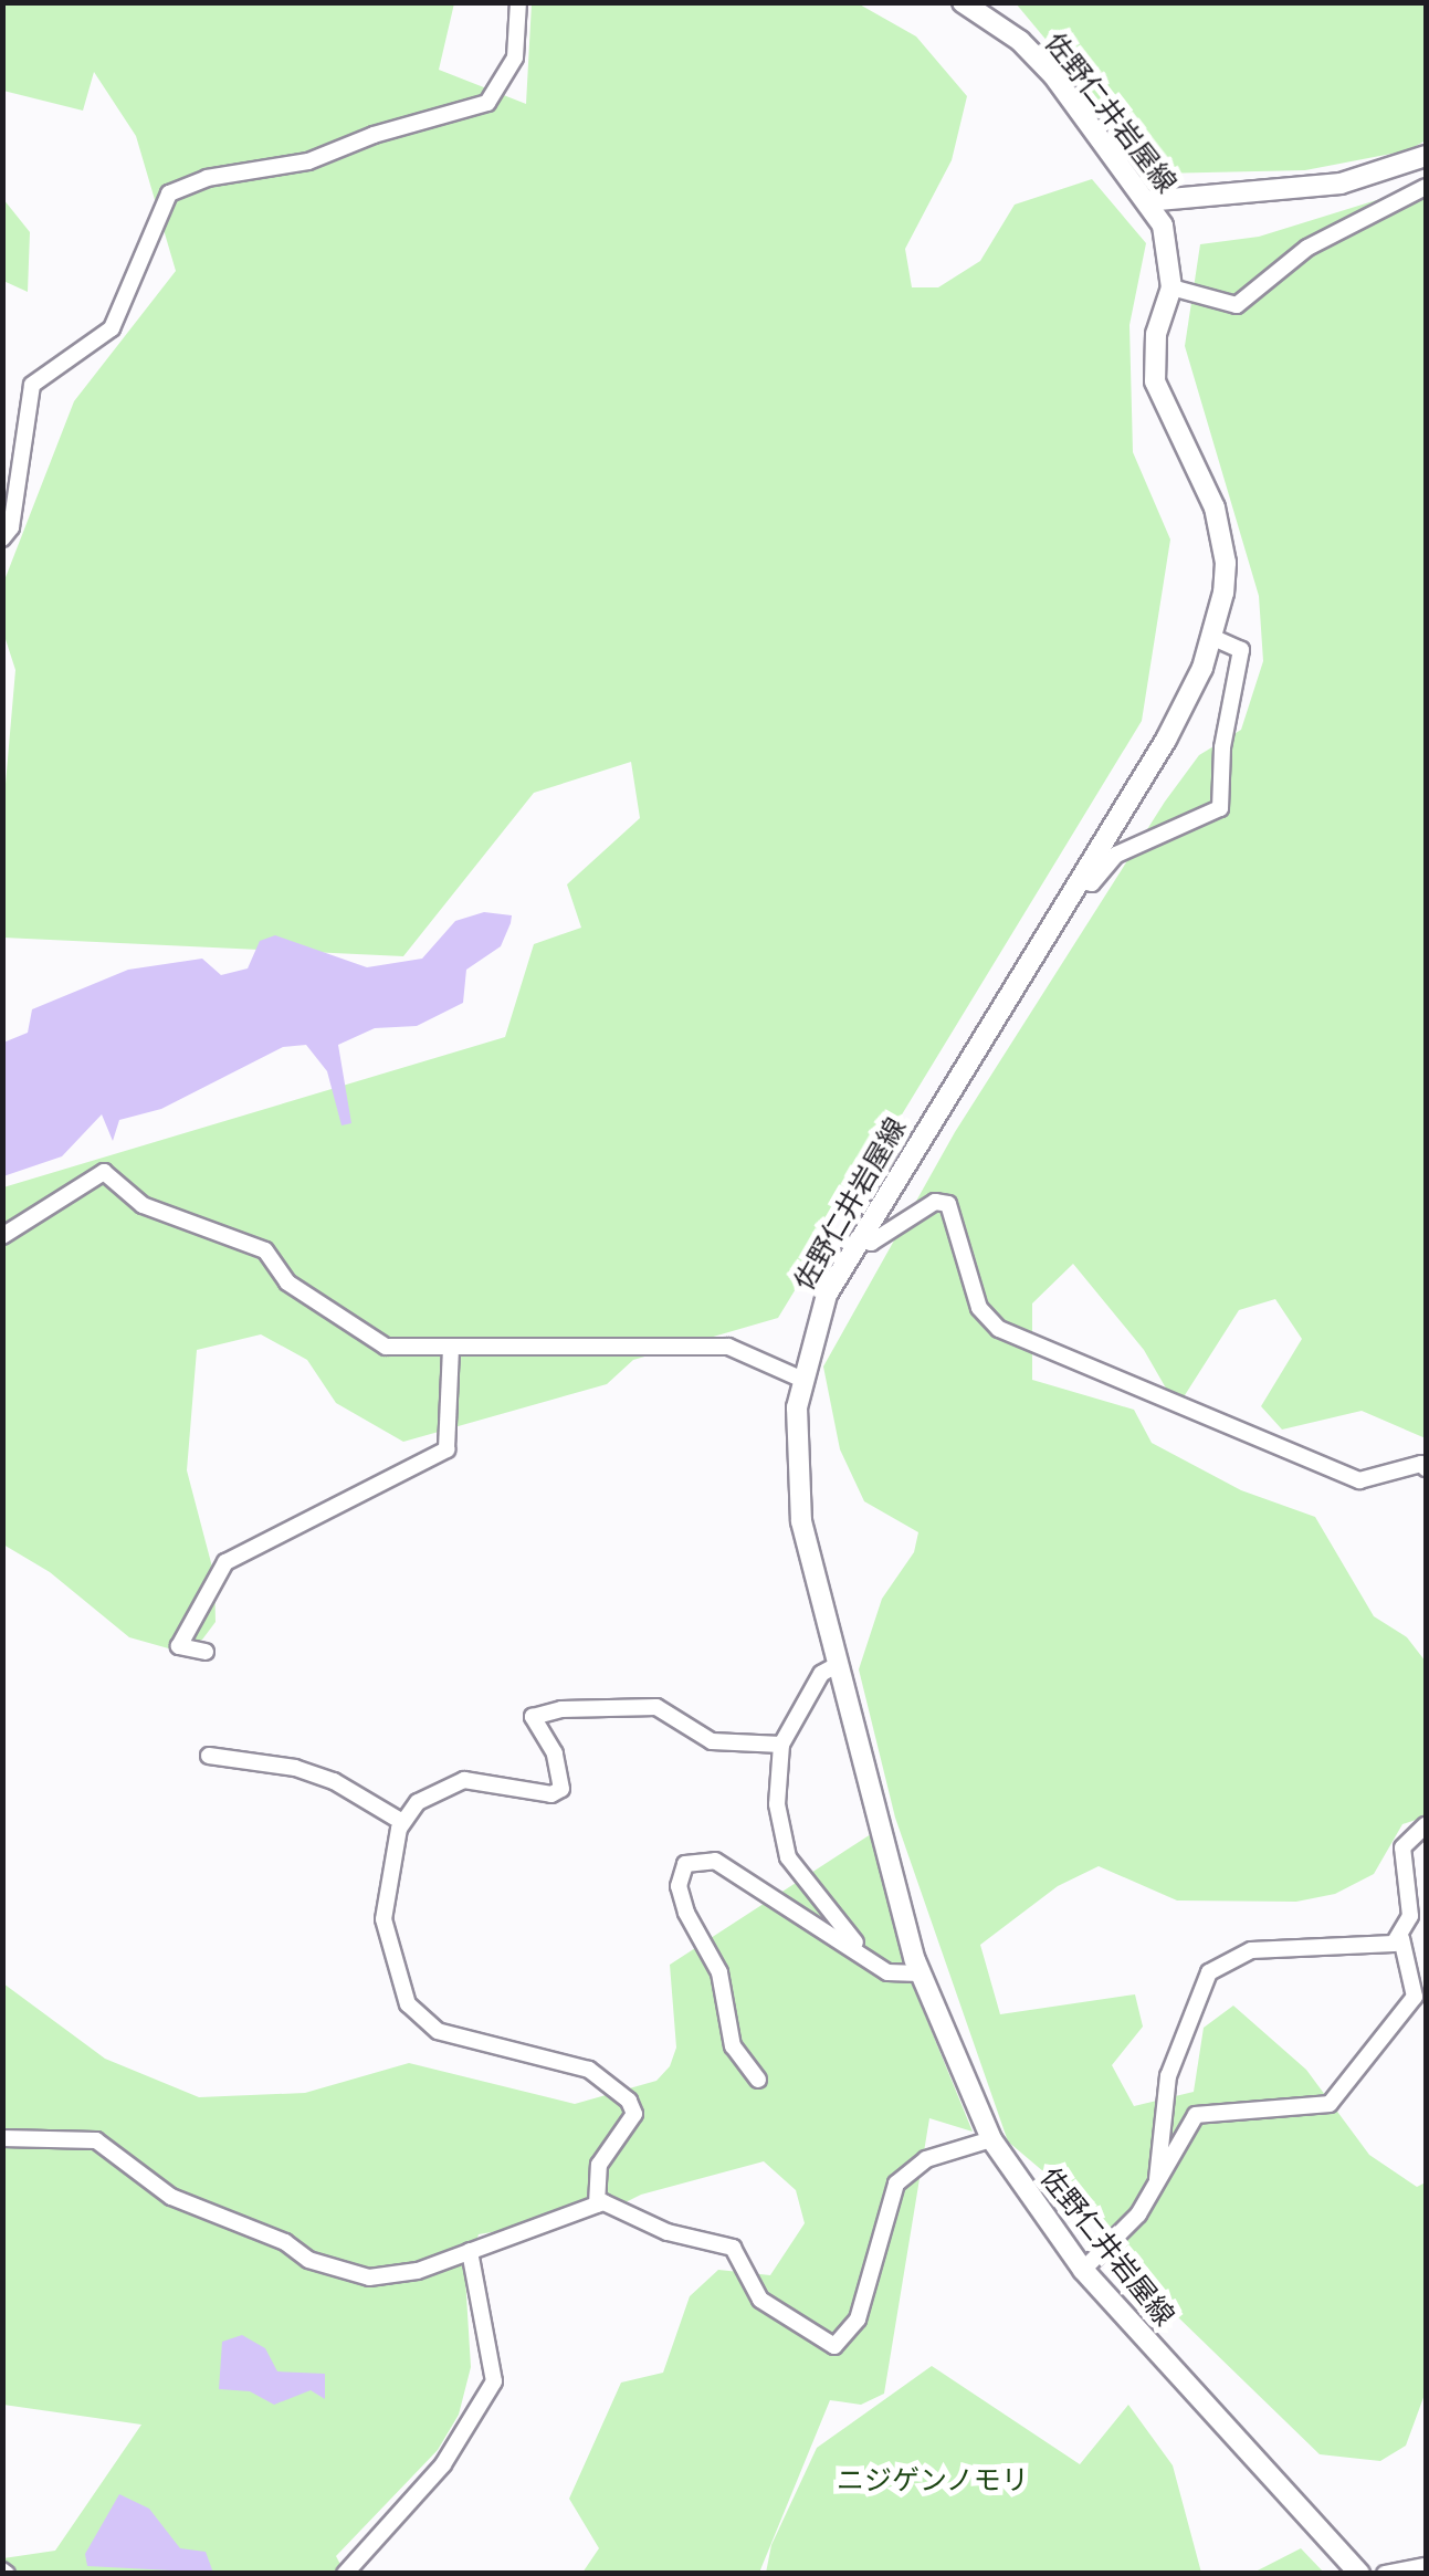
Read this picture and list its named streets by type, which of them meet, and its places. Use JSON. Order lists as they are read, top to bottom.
{
  "streets": {
    "main road": ["佐野仁井岩屋線"]
  },
  "parks": ["ニジゲンノモリ"]
}
